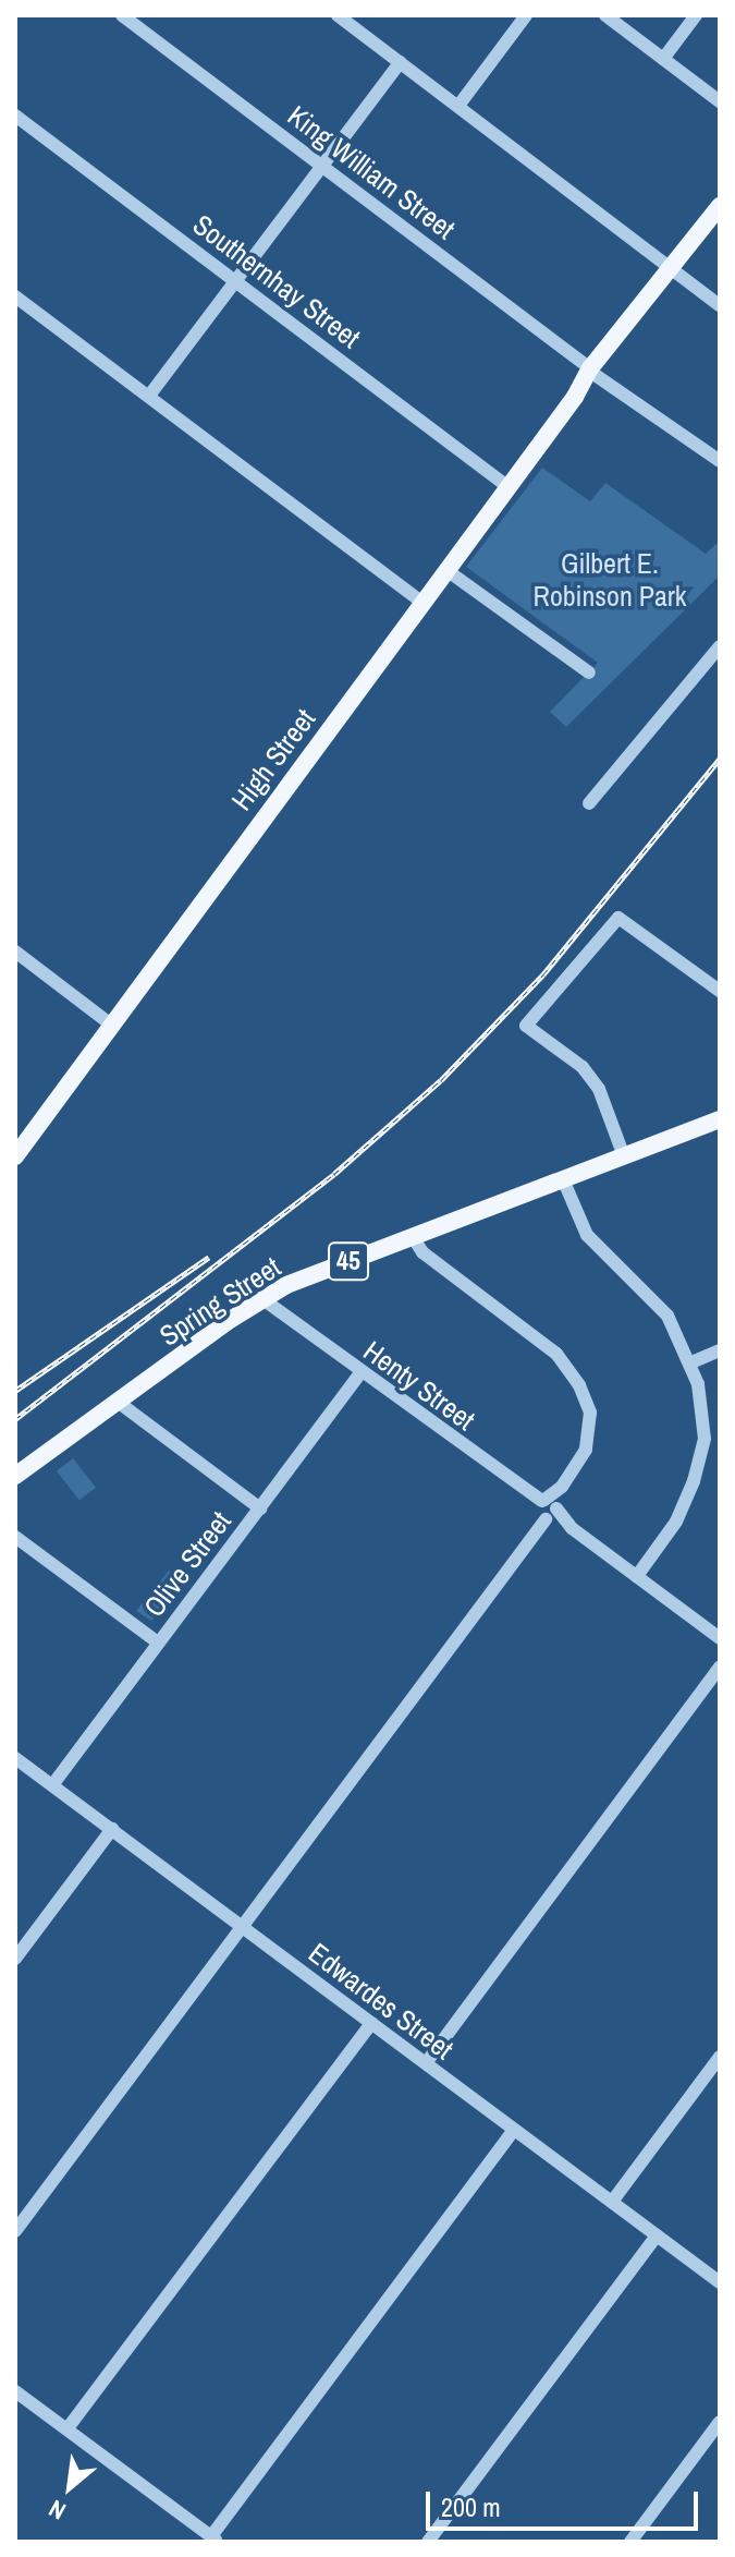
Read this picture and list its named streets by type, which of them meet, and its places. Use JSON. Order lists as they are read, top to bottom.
{
  "streets": {
    "main road": ["High Street", "45", "Spring Street"],
    "street": [
      "King William Street",
      "Southernhay Street",
      "Henty Street",
      "Olive Street",
      "Edwardes Street"
    ]
  },
  "crossings": [
    ["King William Street", "High Street"],
    ["Southernhay Street", "High Street"],
    ["Spring Street", "Henty Street"],
    ["Henty Street", "Olive Street"],
    ["Olive Street", "Edwardes Street"]
  ],
  "parks": ["Gilbert E. Robinson Park"],
  "scale_bar": "200 m",
  "north": "bottom left"
}
